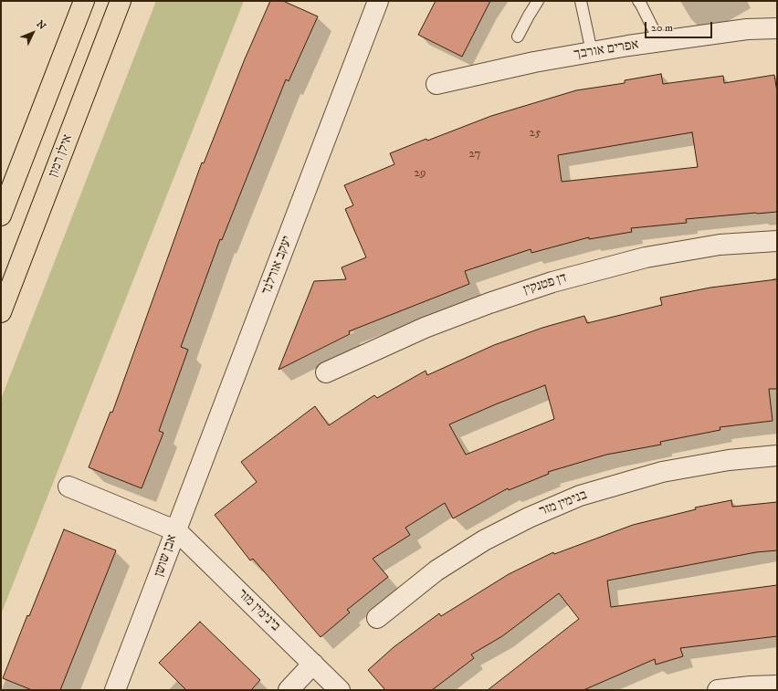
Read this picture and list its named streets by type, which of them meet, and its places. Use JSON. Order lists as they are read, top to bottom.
{
  "streets": {
    "main road": ["אילן רמון"],
    "street": [
      "אפרים אורבך",
      "יעקב אורלנד",
      "דן פטנקין",
      "בנימין מזר",
      "אבן שושן",
      "בינימין מזר"
    ]
  },
  "crossings": [
    ["יעקב אורלנד", "אבן שושן"],
    ["יעקב אורלנד", "בינימין מזר"],
    ["אבן שושן", "בינימין מזר"]
  ],
  "house_numbers": ["25", "27", "29"],
  "scale_bar": "20 m",
  "north": "top right"
}
